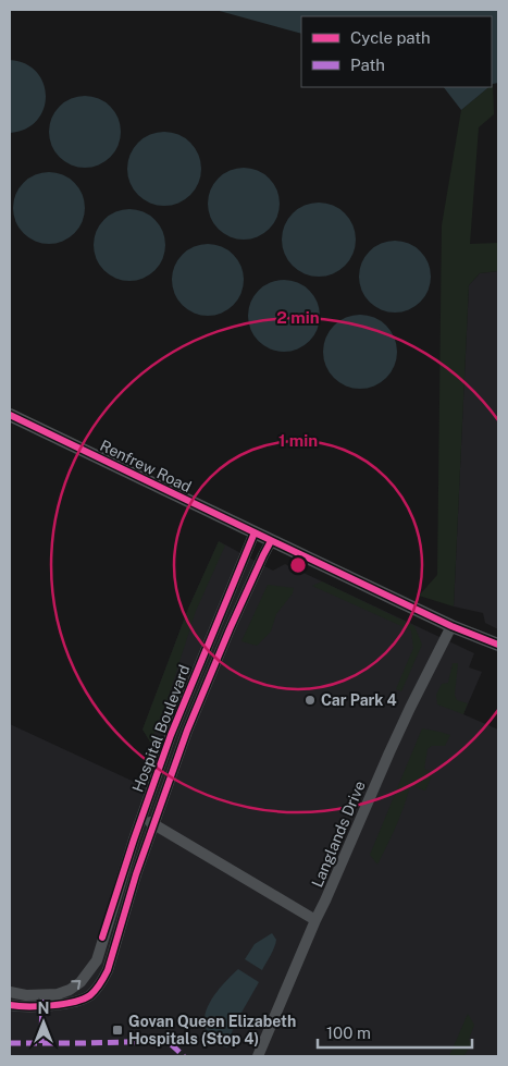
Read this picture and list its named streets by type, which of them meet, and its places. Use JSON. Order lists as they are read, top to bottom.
{
  "streets": {
    "street": ["Renfrew Road", "Hospital Boulevard", "Langlands Drive"]
  },
  "crossings": [
    ["Renfrew Road", "Hospital Boulevard"],
    ["Renfrew Road", "Langlands Drive"]
  ],
  "places": {
    "other": ["Car Park 4"],
    "transit": ["Govan Queen Elizabeth Hospitals (Stop 4)"]
  },
  "legend": ["Cycle path", "Path"],
  "scale_bar": "100 m",
  "north": "top",
  "rings": ["2 min", "1 min"]
}
